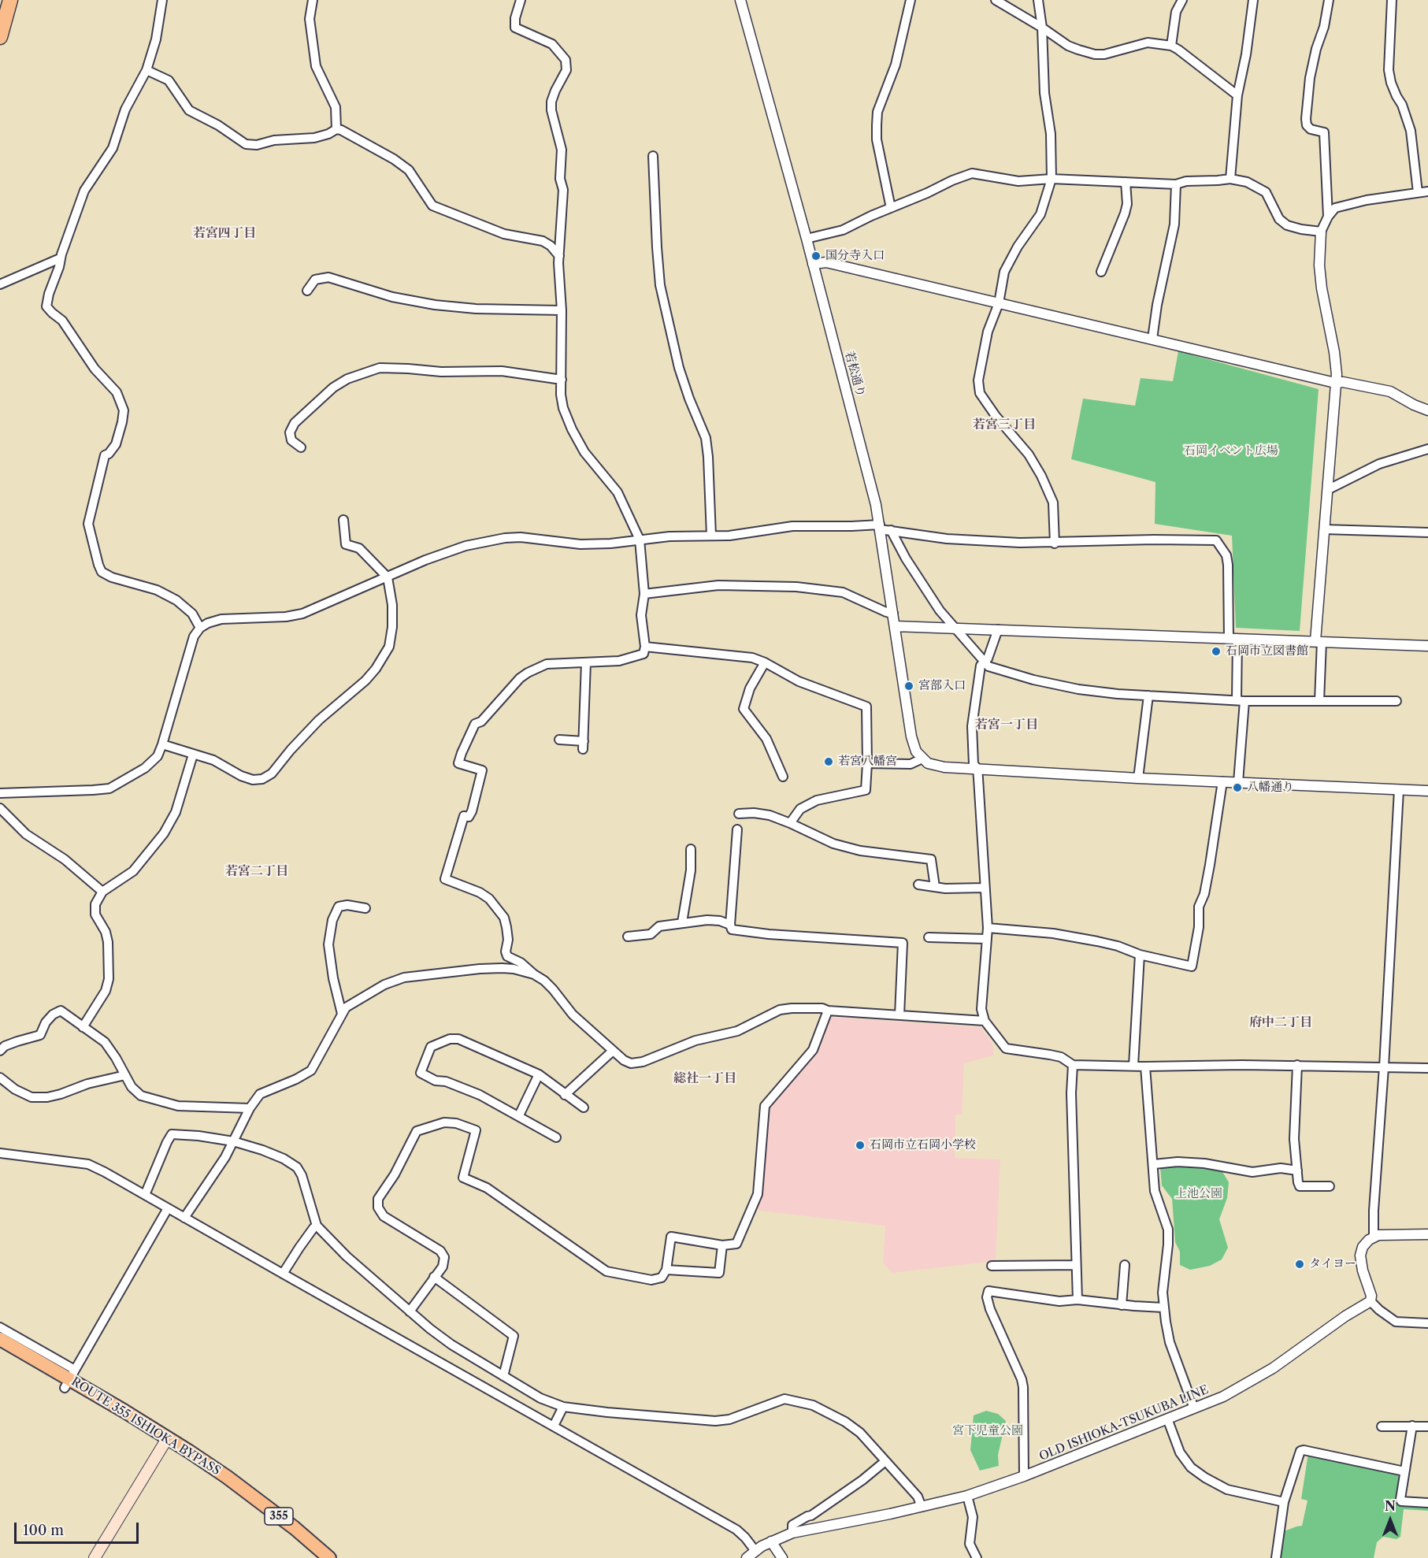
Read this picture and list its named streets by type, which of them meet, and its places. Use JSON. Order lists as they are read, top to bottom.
{
  "streets": {
    "highway": ["ROUTE 355 ISHIOKA BYPASS", "355"],
    "street": ["若松通り", "OLD ISHIOKA-TSUKUBA LINE"]
  },
  "districts": [
    "若宮四丁目",
    "若宮三丁目",
    "若宮一丁目",
    "若宮二丁目",
    "府中二丁目",
    "総社一丁目"
  ],
  "parks": ["石岡イベント広場", "上池公園", "宮下児童公園"],
  "places": [
    "国分寺入口",
    "石岡市立図書館",
    "宮部入口",
    "若宮八幡宮",
    "八幡通り",
    "石岡市立石岡小学校",
    "タイヨー"
  ],
  "scale_bar": "100 m",
  "north": "top"
}
